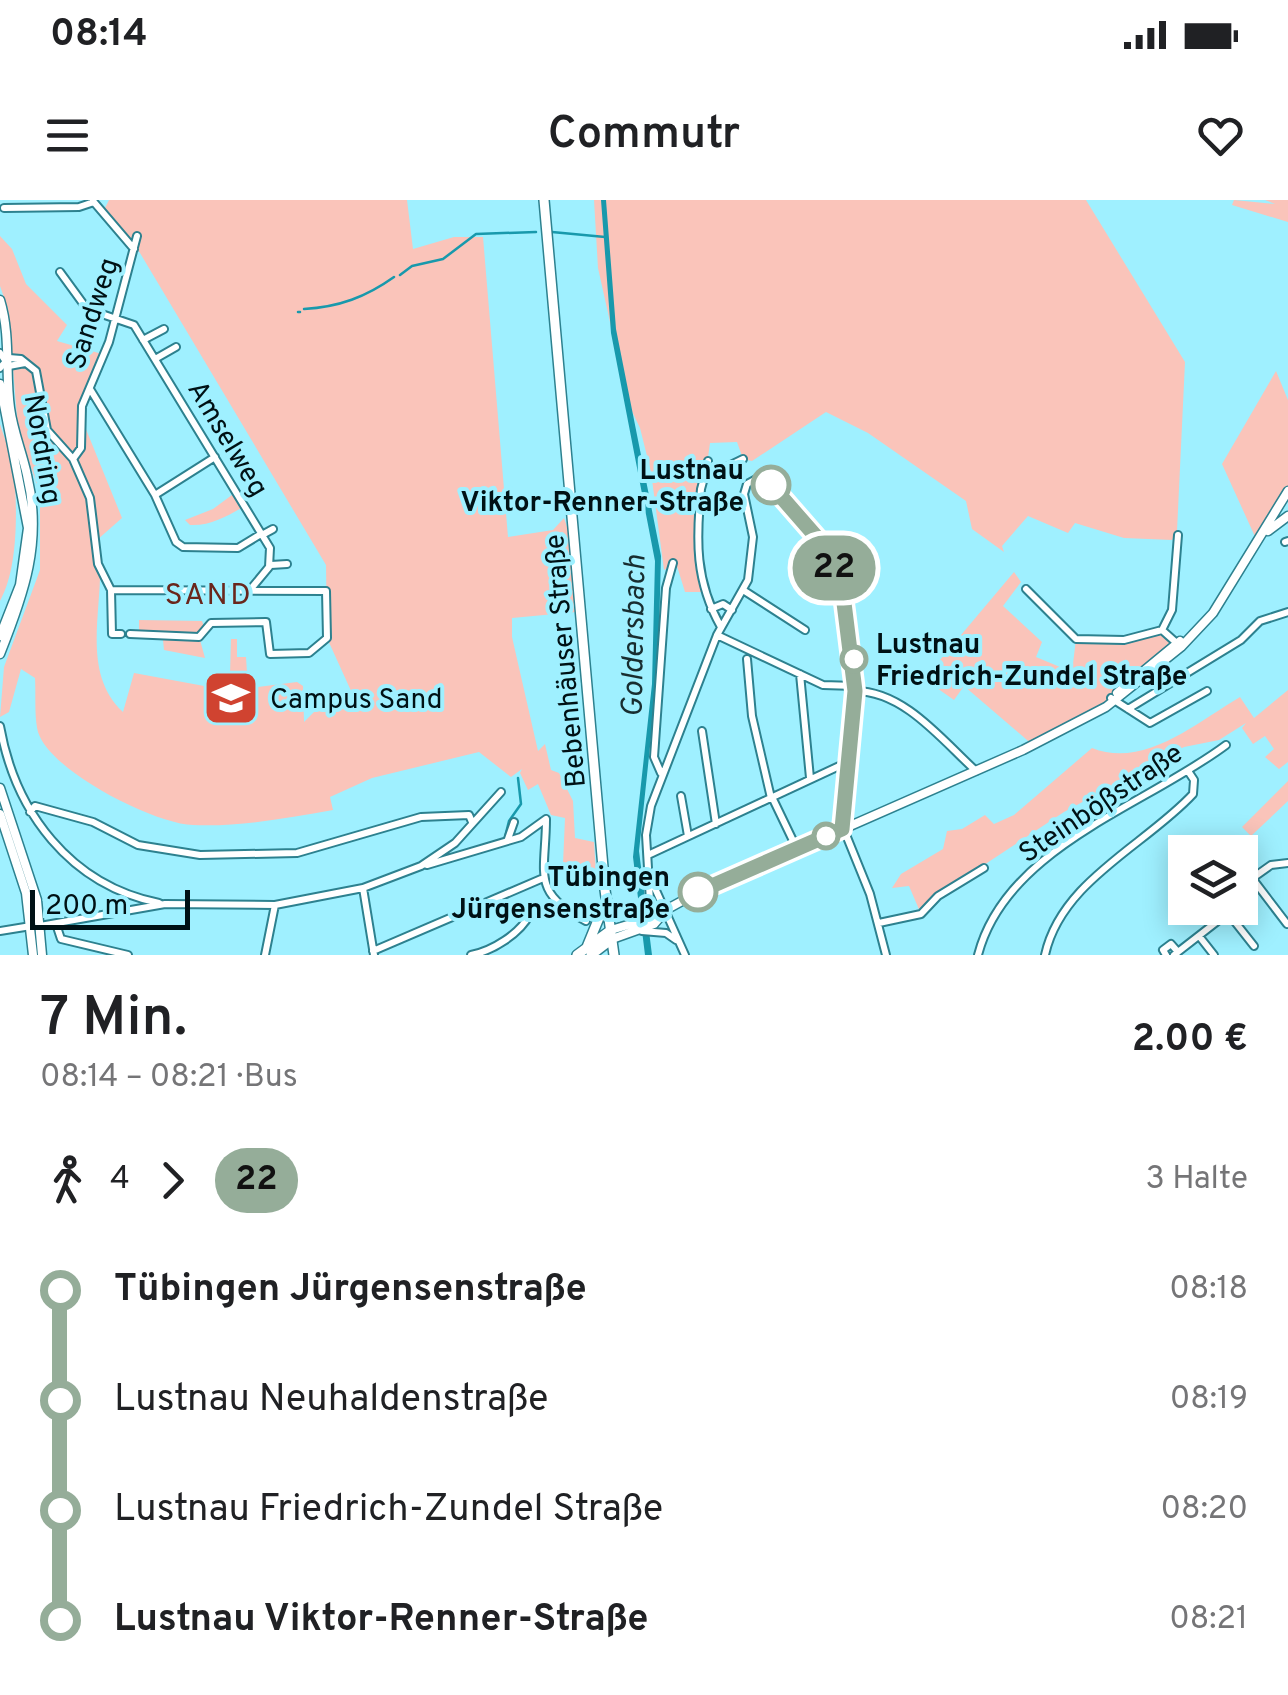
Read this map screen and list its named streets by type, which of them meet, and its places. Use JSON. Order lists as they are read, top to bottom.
{
  "streets": {
    "main road": ["Bebenhäuser Straße"],
    "street": [
      "Sandweg",
      "Amselweg",
      "Nordring",
      "Steinbößstraße"
    ]
  },
  "crossings": [
    ["Sandweg", "Amselweg"]
  ],
  "districts": ["SAND"],
  "water": ["Goldersbach"],
  "places": {
    "other": ["Lustnau Viktor-Renner-Straße", "Lustnau Friedrich-Zundel Straße", "Tübingen Jürgensenstraße"],
    "school or university": ["Campus Sand"]
  },
  "lines": ["bus line 22"],
  "scale_bar": "200 m",
  "page": {
    "status": "08:14",
    "header": "Commutr",
    "on_map": "22",
    "scale": "200 m",
    "heading": ["7 Min.", "08:14 – 08:21 · Bus", "2.00 €"],
    "legs": ["4", "22", "3 Halte"],
    "list": [
      {
        "name": "Tübingen Jürgensenstraße",
        "value": "08:18"
      },
      {
        "name": "Lustnau Neuhaldenstraße",
        "value": "08:19"
      },
      {
        "name": "Lustnau Friedrich-Zundel Straße",
        "value": "08:20"
      },
      {
        "name": "Lustnau Viktor-Renner-Straße",
        "value": "08:21"
      }
    ]
  }
}
